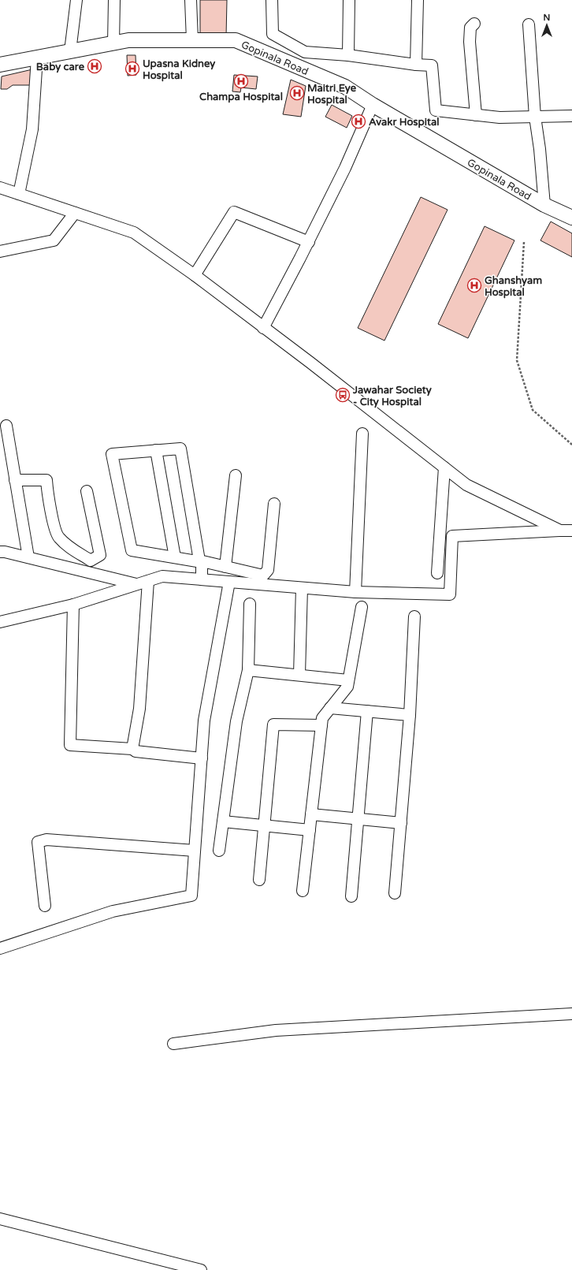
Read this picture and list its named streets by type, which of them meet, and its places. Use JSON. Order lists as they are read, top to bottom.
{
  "streets": {
    "main road": ["Gopinala Road"]
  },
  "places": {
    "hospital": [
      "Baby care",
      "Upasna Kidney Hospital",
      "Champa Hospital",
      "Maitri Eye Hospital",
      "Avakr Hospital",
      "Ghanshyam Hospital"
    ],
    "bus stop": ["Jawahar Society - City Hospital"]
  },
  "north": "top"
}
